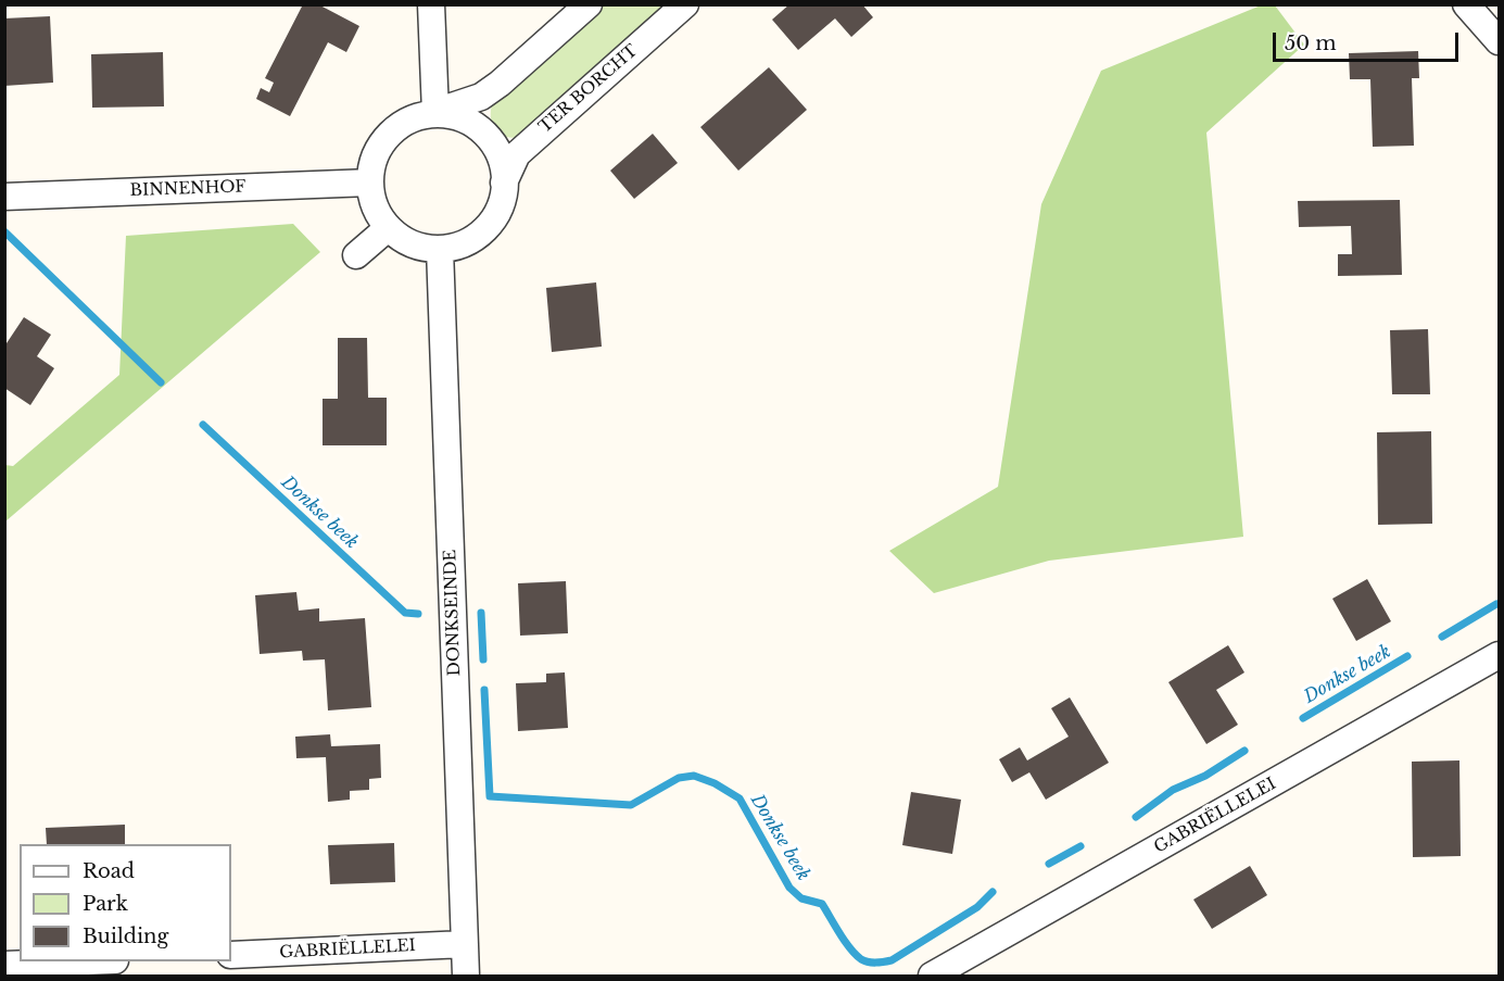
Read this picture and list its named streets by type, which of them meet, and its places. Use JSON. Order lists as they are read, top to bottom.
{
  "streets": {
    "street": [
      "TER BORCHT",
      "BINNENHOF",
      "DONKSEINDE",
      "GABRIËLLELEI"
    ]
  },
  "crossings": [
    ["TER BORCHT", "BINNENHOF"],
    ["TER BORCHT", "DONKSEINDE"],
    ["BINNENHOF", "DONKSEINDE"],
    ["DONKSEINDE", "GABRIËLLELEI"]
  ],
  "water": ["Donkse beek"],
  "legend": ["Road", "Park", "Building"],
  "scale_bar": "50 m"
}
